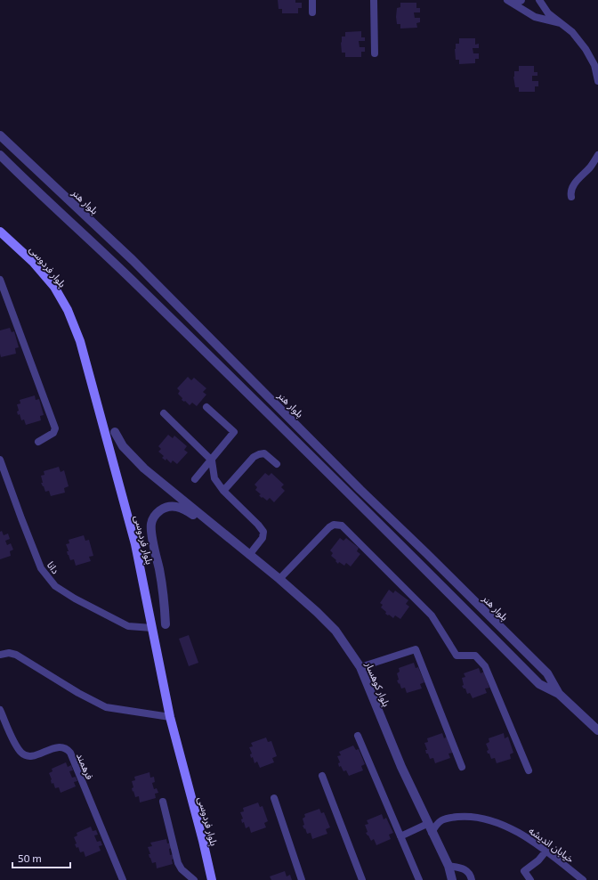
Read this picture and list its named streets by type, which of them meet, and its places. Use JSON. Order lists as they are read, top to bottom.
{
  "streets": {
    "main road": ["بلوار فردوسی"],
    "street": [
      "بلوار هنر",
      "دانا",
      "بلوار کوهسار",
      "فرهمند",
      "خیابان اندیشه"
    ]
  },
  "crossings": [
    ["بلوار فردوسی", "دانا"],
    ["بلوار کوهسار", "خیابان اندیشه"]
  ],
  "scale_bar": "50 m"
}
